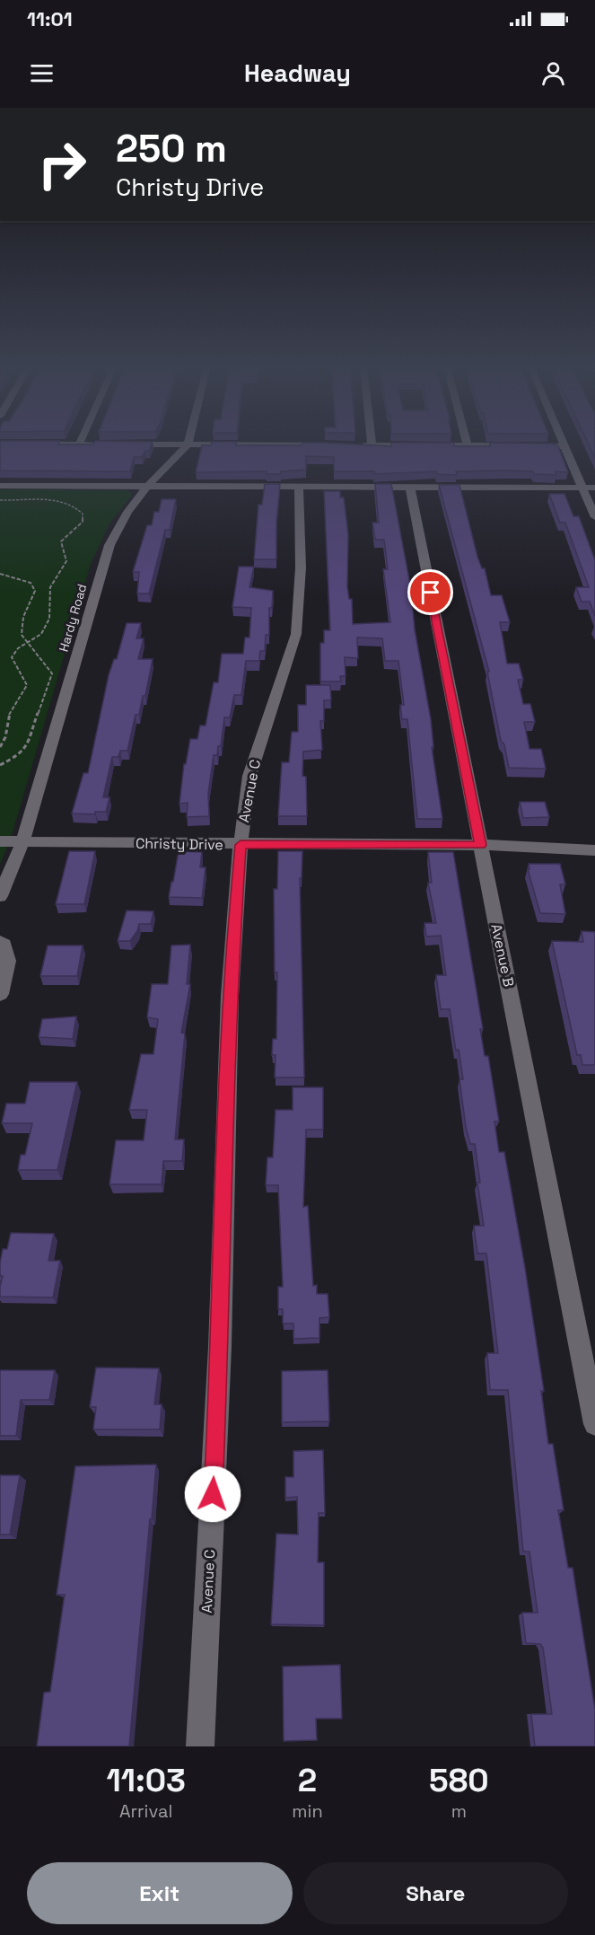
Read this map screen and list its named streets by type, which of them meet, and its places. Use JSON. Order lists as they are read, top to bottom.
{
  "streets": {
    "street": [
      "Hardy Road",
      "Avenue C",
      "Christy Drive",
      "Avenue B"
    ]
  },
  "crossings": [
    ["Hardy Road", "Christy Drive"],
    ["Avenue C", "Christy Drive"],
    ["Christy Drive", "Avenue B"]
  ],
  "page": {
    "status": "11:01",
    "header": "Headway",
    "turn": ["250 m", "Christy Drive"],
    "eta": [
      "11:03",
      "Arrival",
      "2",
      "min",
      "580",
      "m"
    ],
    "buttons": ["Exit", "Share"]
  }
}
